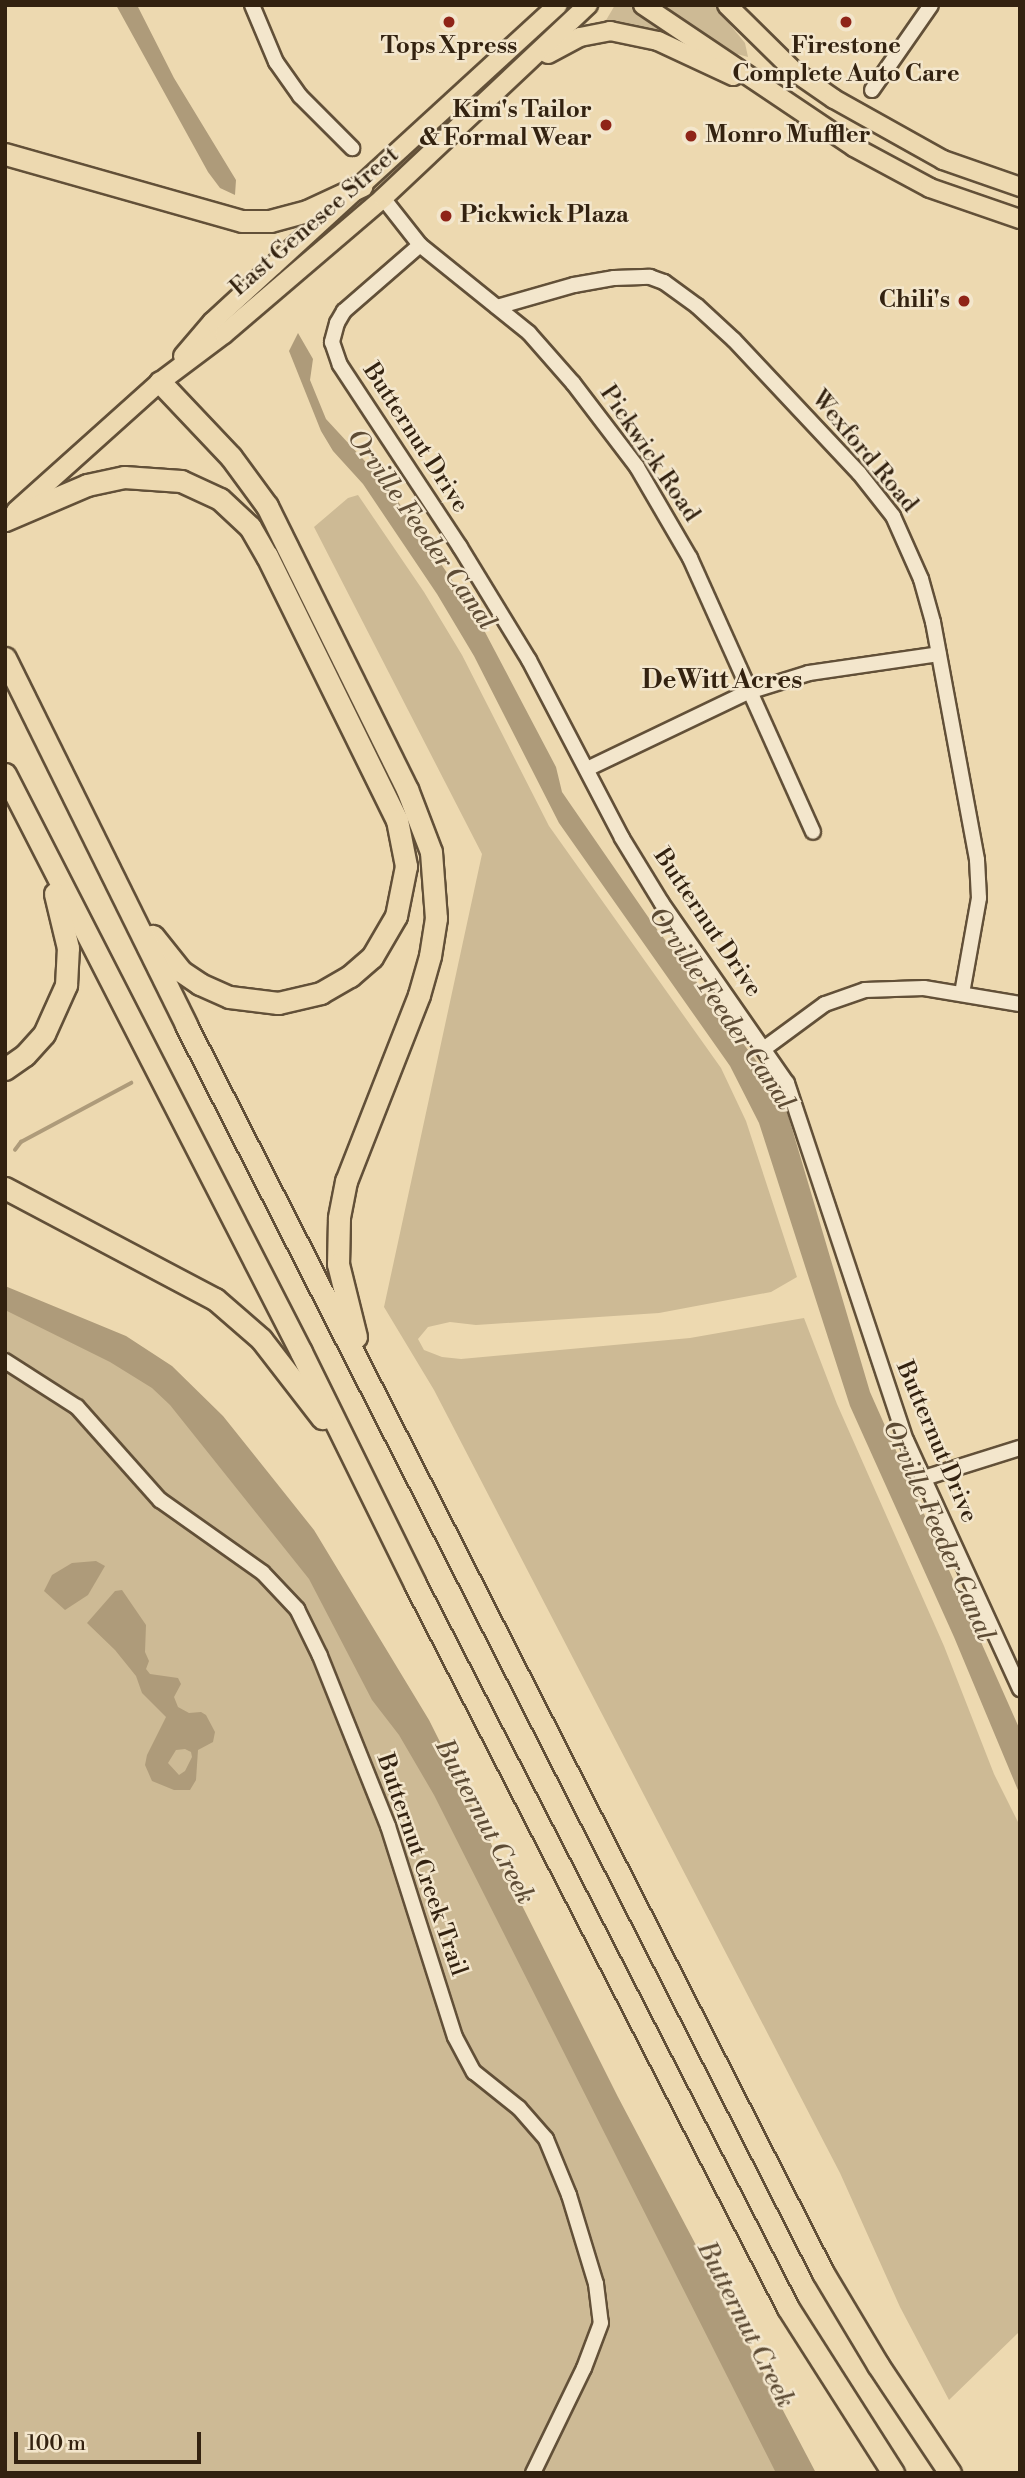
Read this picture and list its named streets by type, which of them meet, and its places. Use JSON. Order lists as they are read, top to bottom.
{
  "streets": {
    "main road": ["East Genesee Street"],
    "street": [
      "Butternut Drive",
      "Wexford Road",
      "Pickwick Road",
      "Butternut Creek Trail"
    ]
  },
  "crossings": [
    ["East Genesee Street", "Pickwick Road"],
    ["Butternut Drive", "Pickwick Road"],
    ["Wexford Road", "Pickwick Road"]
  ],
  "districts": ["DeWitt Acres"],
  "water": ["Orville Feeder Canal", "Butternut Creek"],
  "places": [
    "Tops Xpress",
    "Firestone Complete Auto Care",
    "Kim's Tailor & Formal Wear",
    "Monro Muffler",
    "Pickwick Plaza",
    "Chili's"
  ],
  "scale_bar": "100 m"
}
